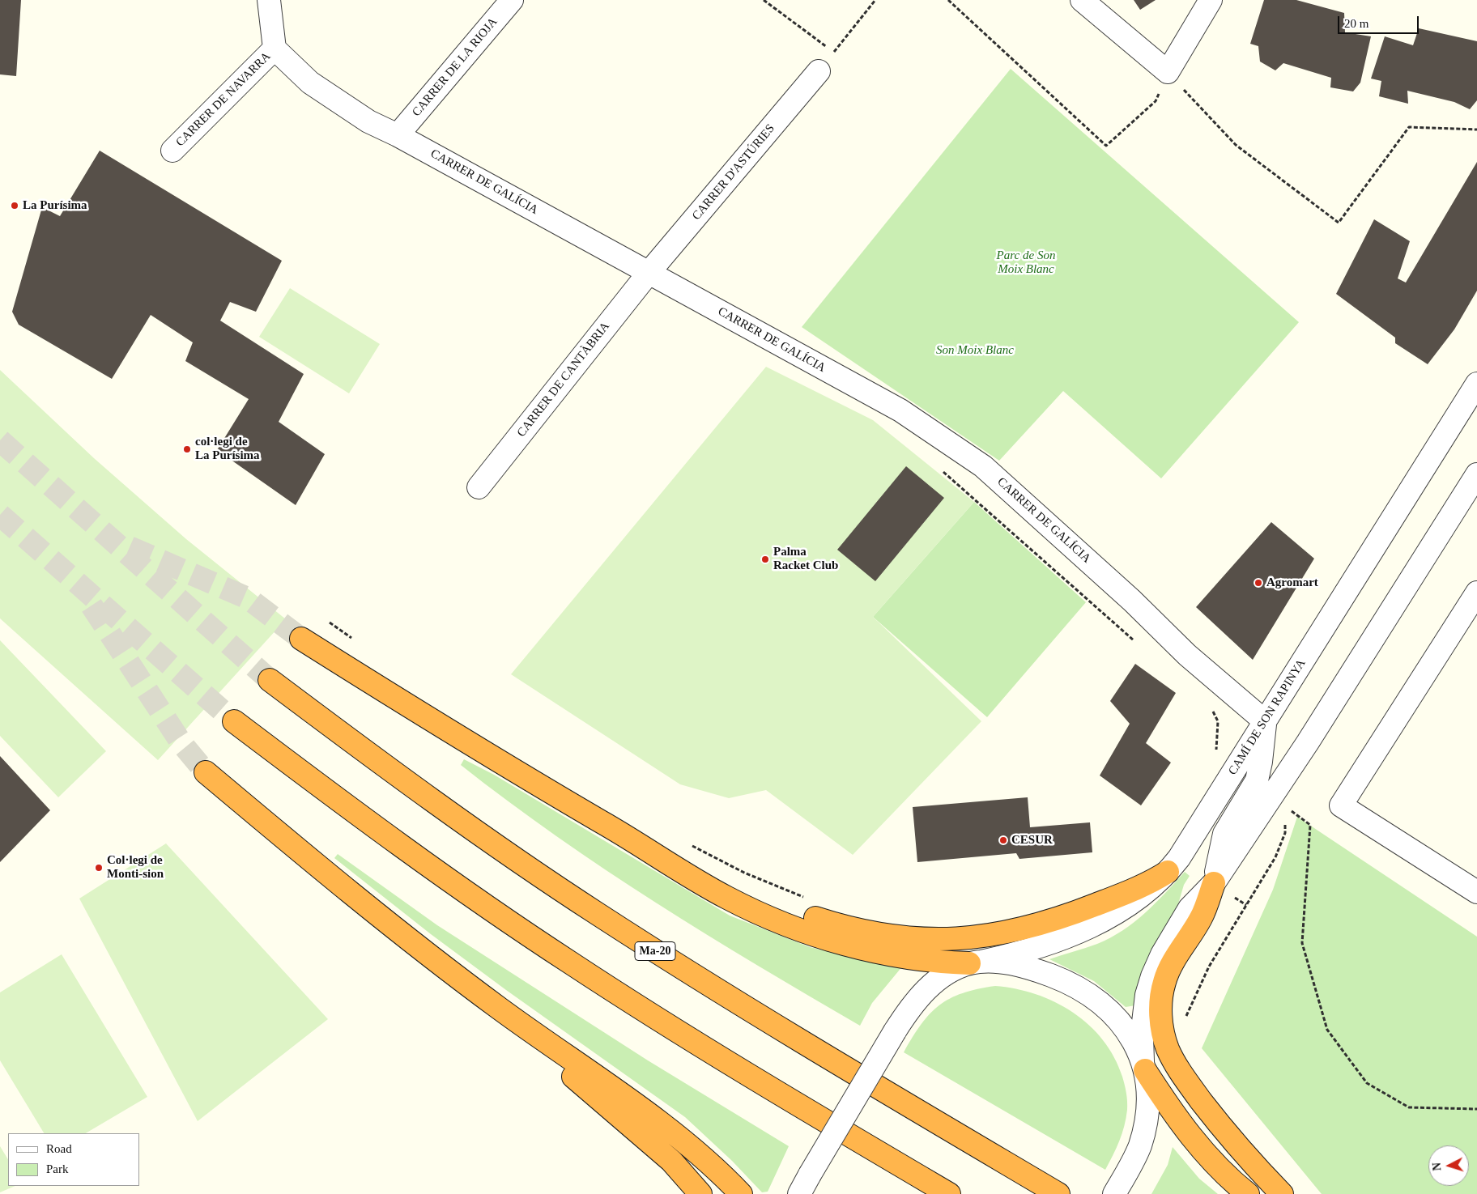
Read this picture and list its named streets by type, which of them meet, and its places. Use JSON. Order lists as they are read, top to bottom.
{
  "streets": {
    "highway": ["Ma-20"],
    "street": [
      "CARRER DE LA RIOJA",
      "CARRER DE NAVARRA",
      "CARRER D'ASTÚRIES",
      "CARRER DE GALÍCIA",
      "CARRER DE CANTÀBRIA",
      "CAMÍ DE SON RAPINYA"
    ]
  },
  "crossings": [
    ["CARRER DE LA RIOJA", "CARRER DE GALÍCIA"],
    ["CARRER DE NAVARRA", "CARRER DE GALÍCIA"],
    ["CARRER D'ASTÚRIES", "CARRER DE GALÍCIA"],
    ["CARRER D'ASTÚRIES", "CARRER DE CANTÀBRIA"],
    ["CARRER DE GALÍCIA", "CARRER DE CANTÀBRIA"],
    ["CARRER DE GALÍCIA", "CAMÍ DE SON RAPINYA"]
  ],
  "parks": ["Parc de Son Moix Blanc", "Son Moix Blanc"],
  "places": [
    "La Purísima",
    "col·legi de La Purísima",
    "Palma Racket Club",
    "Agromart",
    "CESUR",
    "Col·legi de Monti-sion"
  ],
  "legend": ["Road", "Park"],
  "scale_bar": "20 m",
  "north": "left"
}
